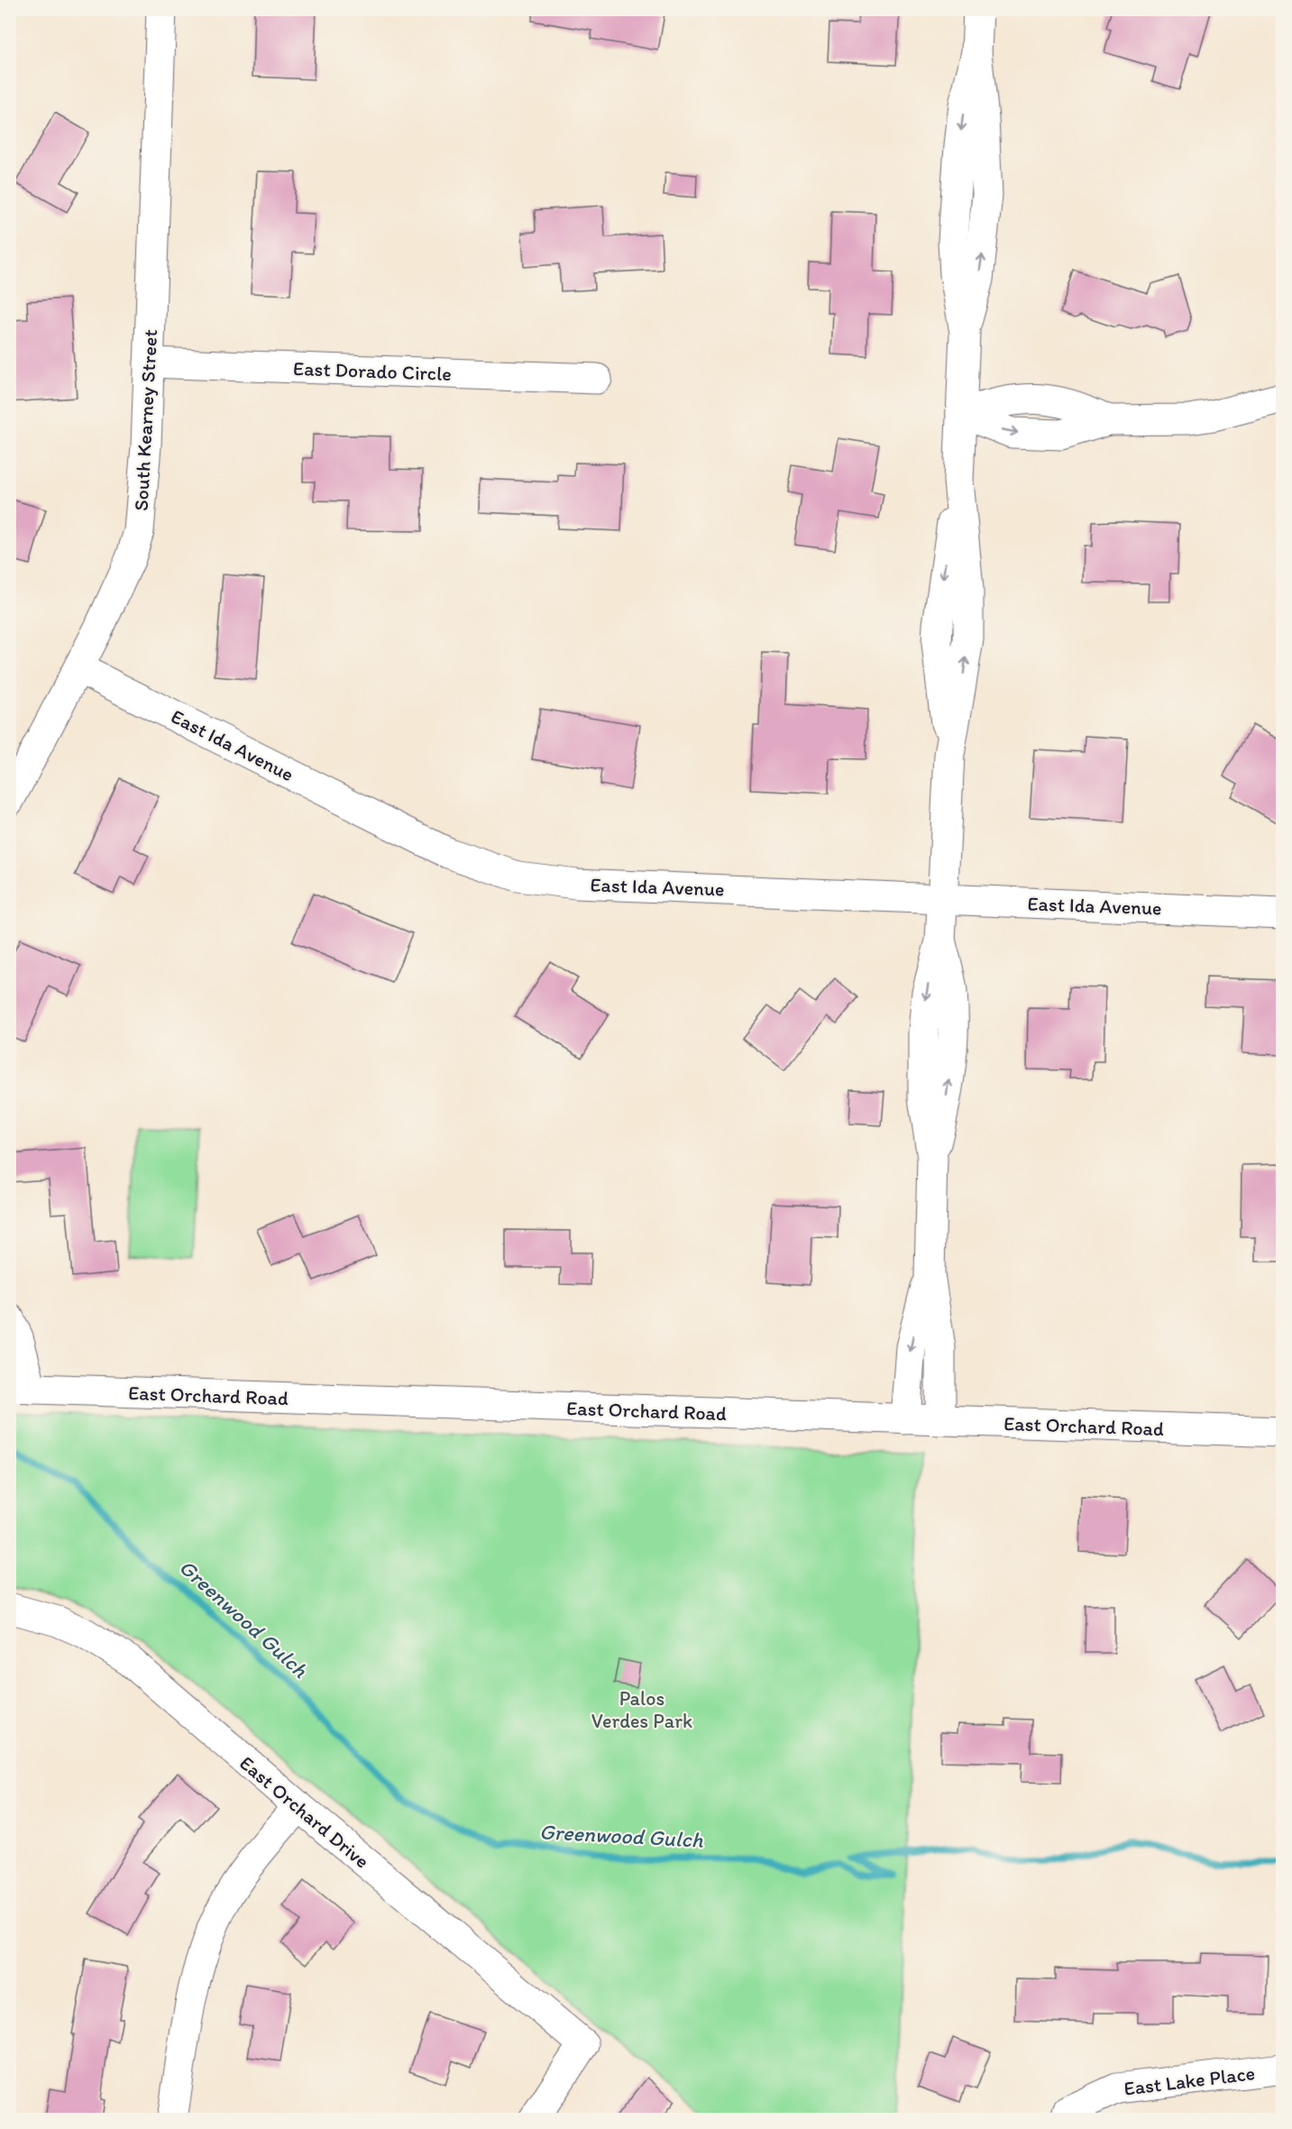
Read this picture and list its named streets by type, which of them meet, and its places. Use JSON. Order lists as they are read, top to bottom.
{
  "streets": {
    "street": [
      "East Dorado Circle",
      "South Kearney Street",
      "East Ida Avenue",
      "East Orchard Road",
      "East Orchard Drive",
      "East Lake Place"
    ]
  },
  "crossings": [
    ["East Dorado Circle", "South Kearney Street"],
    ["South Kearney Street", "East Ida Avenue"]
  ],
  "water": ["Greenwood Gulch"],
  "parks": ["Palos Verdes Park"]
}
